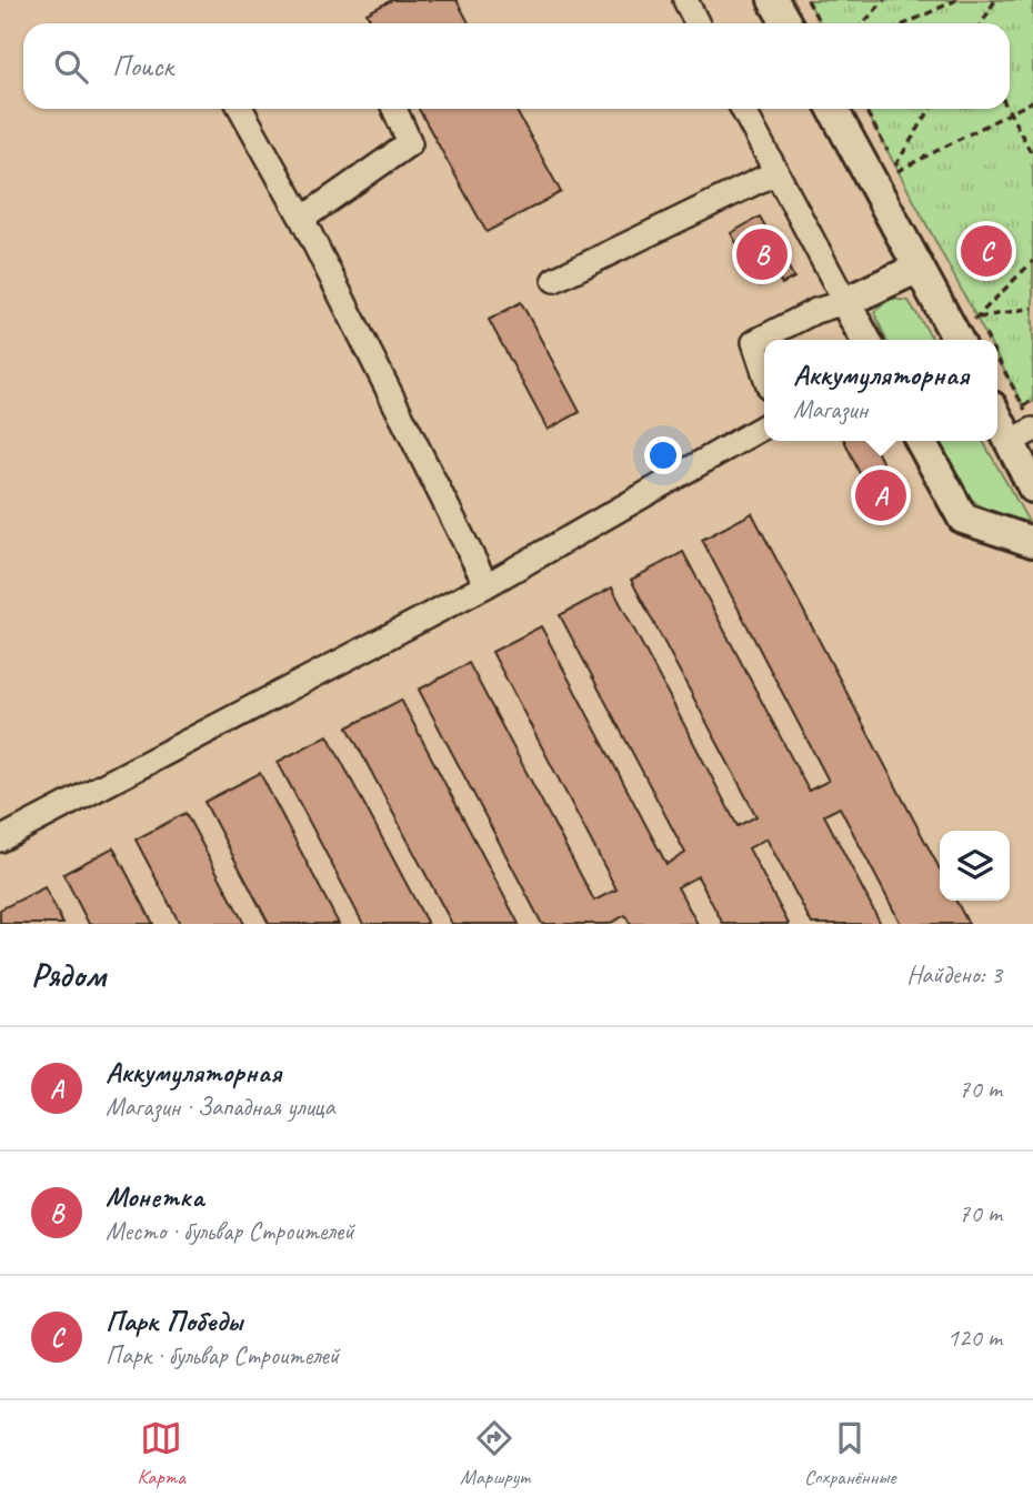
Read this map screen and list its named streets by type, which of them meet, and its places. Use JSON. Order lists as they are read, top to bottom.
{
  "page": {
    "search": "Поиск",
    "pins": ["C", "B", "A"],
    "popup": ["Аккумуляторная", "Магазин"],
    "heading": ["Рядом", "Найдено: 3"],
    "list": [
      {
        "mark": "A",
        "name": "Аккумуляторная",
        "note": "Магазин · Западная улица",
        "value": "70 m"
      },
      {
        "mark": "B",
        "name": "Монетка",
        "note": "Место · бульвар Строителей",
        "value": "70 m"
      },
      {
        "mark": "C",
        "name": "Парк Победы",
        "note": "Парк · бульвар Строителей",
        "value": "120 m"
      }
    ],
    "nav": ["Карта", "Маршрут", "Сохранённые"]
  }
}
